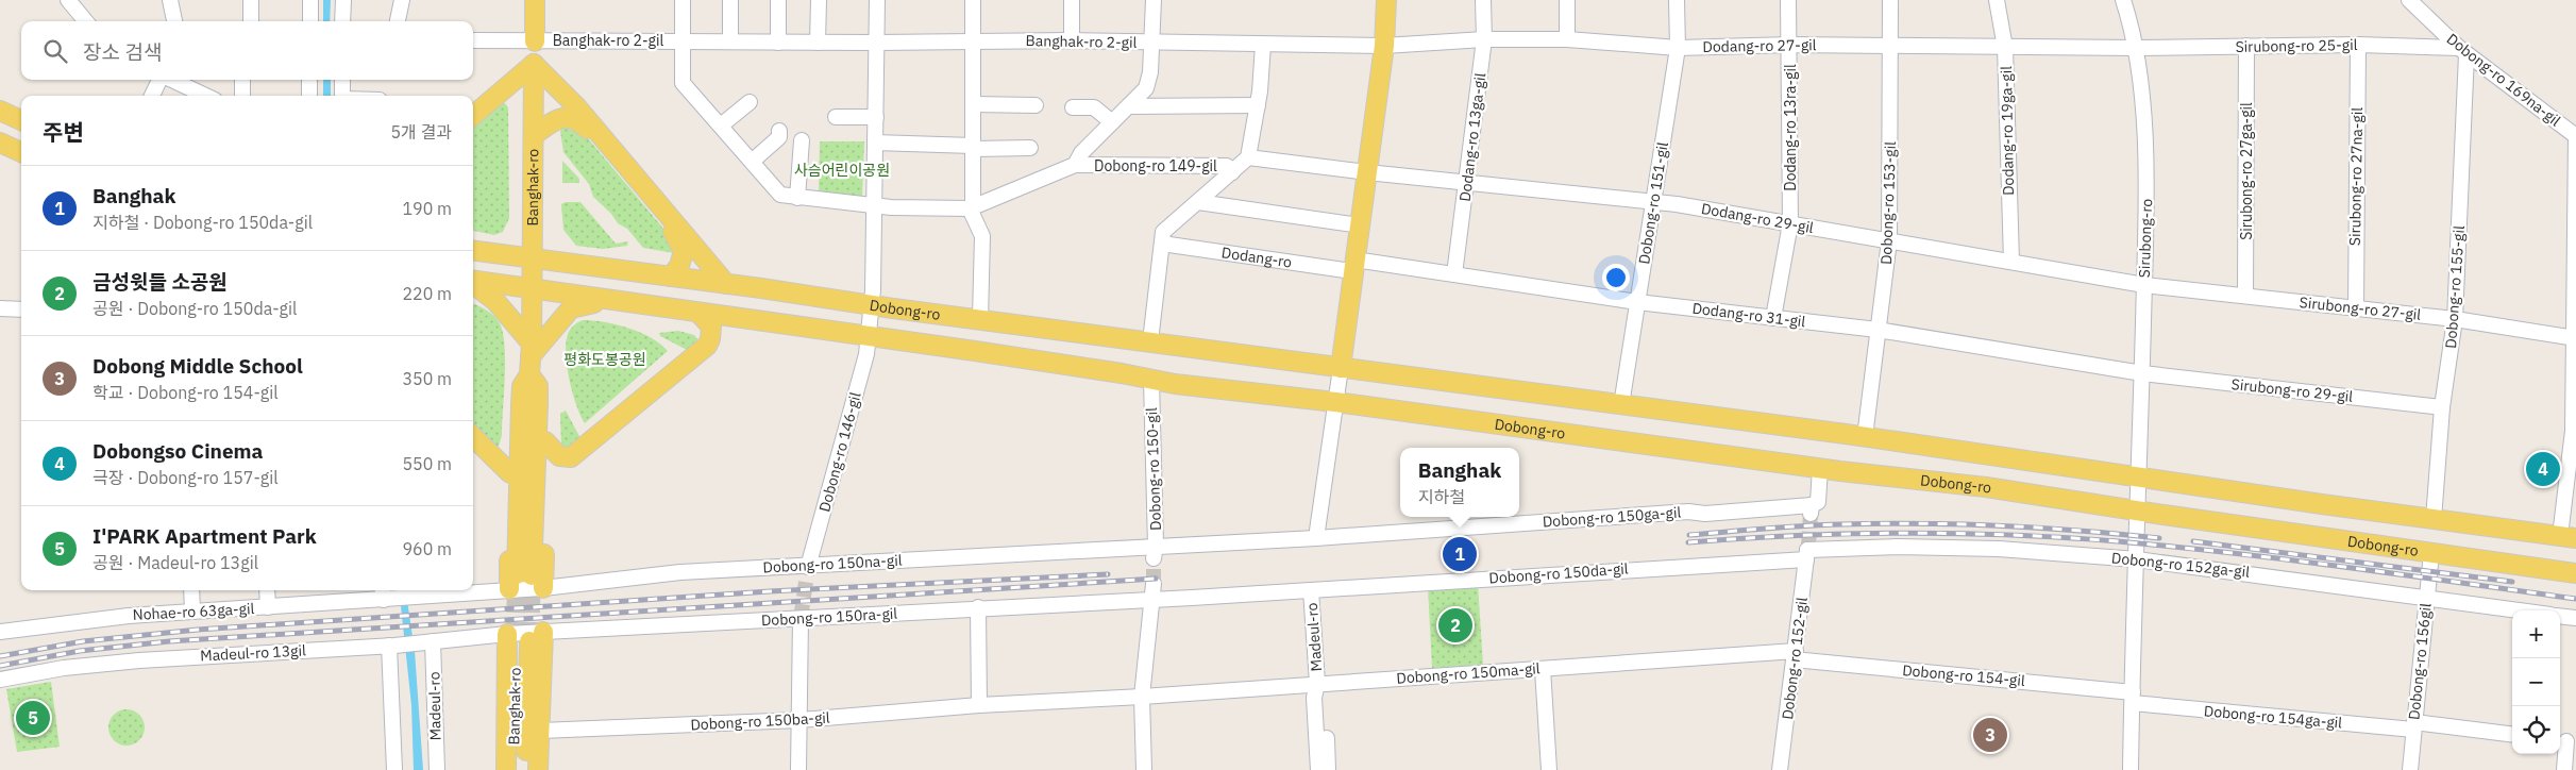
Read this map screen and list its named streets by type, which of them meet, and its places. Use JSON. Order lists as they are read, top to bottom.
{
  "streets": {
    "main road": ["Banghak-ro", "Dobong-ro"],
    "street": [
      "Banghak-ro 2-gil",
      "Dodang-ro 27-gil",
      "Sirubong-ro 25-gil",
      "Dobong-ro 169na-gil",
      "Dodang-ro 13ra-gil",
      "Dodang-ro 19ga-gil",
      "Dodang-ro 13ga-gil",
      "Dobong-ro 149-gil",
      "Sirubong-ro 27ga-gil",
      "Sirubong-ro 27na-gil",
      "Dobong-ro 151-gil",
      "Dobong-ro 153-gil",
      "Dodang-ro 29-gil",
      "Sirubong-ro",
      "Dodang-ro",
      "Dobong-ro 155-gil",
      "Sirubong-ro 27-gil",
      "Dodang-ro 31-gil",
      "Sirubong-ro 29-gil",
      "Dobong-ro 146-gil",
      "Dobong-ro 150-gil",
      "Dobong-ro 150ga-gil",
      "Dobong-ro 150na-gil",
      "Dobong-ro 152ga-gil",
      "Dobong-ro 150da-gil",
      "Nohae-ro 63ga-gil",
      "Dobong-ro 150ra-gil",
      "Madeul-ro",
      "Madeul-ro 13gil",
      "Dobong-ro 152-gil",
      "Dobong-ro 156gil",
      "Dobong-ro 150ma-gil",
      "Dobong-ro 154-gil",
      "Dobong-ro 154ga-gil",
      "Dobong-ro 150ba-gil"
    ]
  },
  "crossings": [
    ["Banghak-ro 2-gil", "Dodang-ro 27-gil"],
    ["Banghak-ro 2-gil", "Banghak-ro"],
    ["Banghak-ro 2-gil", "Dobong-ro 146-gil"],
    ["Dodang-ro 27-gil", "Sirubong-ro 25-gil"],
    ["Dodang-ro 27-gil", "Dodang-ro 13ra-gil"],
    ["Dodang-ro 27-gil", "Dodang-ro 19ga-gil"],
    ["Dodang-ro 27-gil", "Dodang-ro 13ga-gil"],
    ["Dodang-ro 27-gil", "Dobong-ro 151-gil"],
    ["Dodang-ro 27-gil", "Dobong-ro 153-gil"],
    ["Dodang-ro 27-gil", "Sirubong-ro"],
    ["Sirubong-ro 25-gil", "Dobong-ro 169na-gil"],
    ["Sirubong-ro 25-gil", "Sirubong-ro 27ga-gil"],
    ["Sirubong-ro 25-gil", "Sirubong-ro 27na-gil"],
    ["Sirubong-ro 25-gil", "Sirubong-ro"],
    ["Sirubong-ro 25-gil", "Dobong-ro 155-gil"],
    ["Dobong-ro 169na-gil", "Dobong-ro 155-gil"],
    ["Dodang-ro 13ra-gil", "Dodang-ro 29-gil"],
    ["Dodang-ro 13ra-gil", "Dodang-ro 31-gil"],
    ["Dodang-ro 19ga-gil", "Dodang-ro 29-gil"],
    ["Dodang-ro 13ga-gil", "Dodang-ro 29-gil"],
    ["Dodang-ro 13ga-gil", "Dodang-ro 31-gil"],
    ["Dobong-ro 149-gil", "Dodang-ro"],
    ["Dobong-ro 149-gil", "Dobong-ro"],
    ["Sirubong-ro 27ga-gil", "Sirubong-ro 27-gil"],
    ["Sirubong-ro 27na-gil", "Sirubong-ro 27-gil"],
    ["Banghak-ro", "Dobong-ro"],
    ["Banghak-ro", "Dobong-ro 150na-gil"],
    ["Banghak-ro", "Dobong-ro 150ra-gil"],
    ["Banghak-ro", "Madeul-ro 13gil"],
    ["Dobong-ro 151-gil", "Dodang-ro 29-gil"],
    ["Dobong-ro 151-gil", "Dobong-ro"],
    ["Dobong-ro 151-gil", "Dodang-ro 31-gil"],
    ["Dobong-ro 153-gil", "Dodang-ro 29-gil"],
    ["Dobong-ro 153-gil", "Dobong-ro"],
    ["Dobong-ro 153-gil", "Dodang-ro 31-gil"],
    ["Dodang-ro 29-gil", "Sirubong-ro"],
    ["Dodang-ro 29-gil", "Sirubong-ro 27-gil"],
    ["Sirubong-ro", "Sirubong-ro 27-gil"],
    ["Sirubong-ro", "Dobong-ro"],
    ["Sirubong-ro", "Dodang-ro 31-gil"],
    ["Sirubong-ro", "Sirubong-ro 29-gil"],
    ["Dodang-ro", "Dodang-ro 31-gil"],
    ["Dobong-ro 155-gil", "Sirubong-ro 27-gil"],
    ["Dobong-ro 155-gil", "Dobong-ro"],
    ["Dobong-ro 155-gil", "Sirubong-ro 29-gil"],
    ["Dobong-ro", "Dobong-ro 146-gil"],
    ["Dobong-ro", "Dobong-ro 150-gil"],
    ["Dobong-ro", "Dobong-ro 150ga-gil"],
    ["Dobong-ro", "Dobong-ro 156gil"],
    ["Dodang-ro 31-gil", "Sirubong-ro 29-gil"],
    ["Dobong-ro 146-gil", "Dobong-ro 150na-gil"],
    ["Dobong-ro 150-gil", "Dobong-ro 150ga-gil"],
    ["Dobong-ro 150-gil", "Dobong-ro 150na-gil"],
    ["Dobong-ro 150ga-gil", "Dobong-ro 150na-gil"],
    ["Dobong-ro 152ga-gil", "Dobong-ro 150da-gil"],
    ["Dobong-ro 152ga-gil", "Dobong-ro 152-gil"],
    ["Dobong-ro 152ga-gil", "Dobong-ro 156gil"],
    ["Dobong-ro 150da-gil", "Dobong-ro 150ra-gil"],
    ["Dobong-ro 150da-gil", "Madeul-ro"],
    ["Dobong-ro 150da-gil", "Dobong-ro 152-gil"],
    ["Dobong-ro 150ra-gil", "Madeul-ro 13gil"],
    ["Madeul-ro", "Madeul-ro 13gil"],
    ["Madeul-ro", "Dobong-ro 150ma-gil"],
    ["Dobong-ro 152-gil", "Dobong-ro 150ma-gil"],
    ["Dobong-ro 152-gil", "Dobong-ro 154-gil"],
    ["Dobong-ro 156gil", "Dobong-ro 154ga-gil"],
    ["Dobong-ro 150ma-gil", "Dobong-ro 154-gil"],
    ["Dobong-ro 150ma-gil", "Dobong-ro 150ba-gil"],
    ["Dobong-ro 154-gil", "Dobong-ro 154ga-gil"]
  ],
  "parks": ["사슴어린이공원", "평화도봉공원"],
  "page": {
    "search": "장소 검색",
    "heading": ["주변", "5개 결과"],
    "list": [
      {
        "mark": "1",
        "name": "Banghak",
        "note": "지하철 · Dobong-ro 150da-gil",
        "value": "190 m"
      },
      {
        "mark": "2",
        "name": "금성윗들 소공원",
        "note": "공원 · Dobong-ro 150da-gil",
        "value": "220 m"
      },
      {
        "mark": "3",
        "name": "Dobong Middle School",
        "note": "학교 · Dobong-ro 154-gil",
        "value": "350 m"
      },
      {
        "mark": "4",
        "name": "Dobongso Cinema",
        "note": "극장 · Dobong-ro 157-gil",
        "value": "550 m"
      },
      {
        "mark": "5",
        "name": "I'PARK Apartment Park",
        "note": "공원 · Madeul-ro 13gil",
        "value": "960 m"
      }
    ],
    "popup": ["Banghak", "지하철"],
    "pins": [
      "4",
      "1",
      "2",
      "5",
      "3"
    ],
    "map_buttons": ["+", "−"]
  }
}
